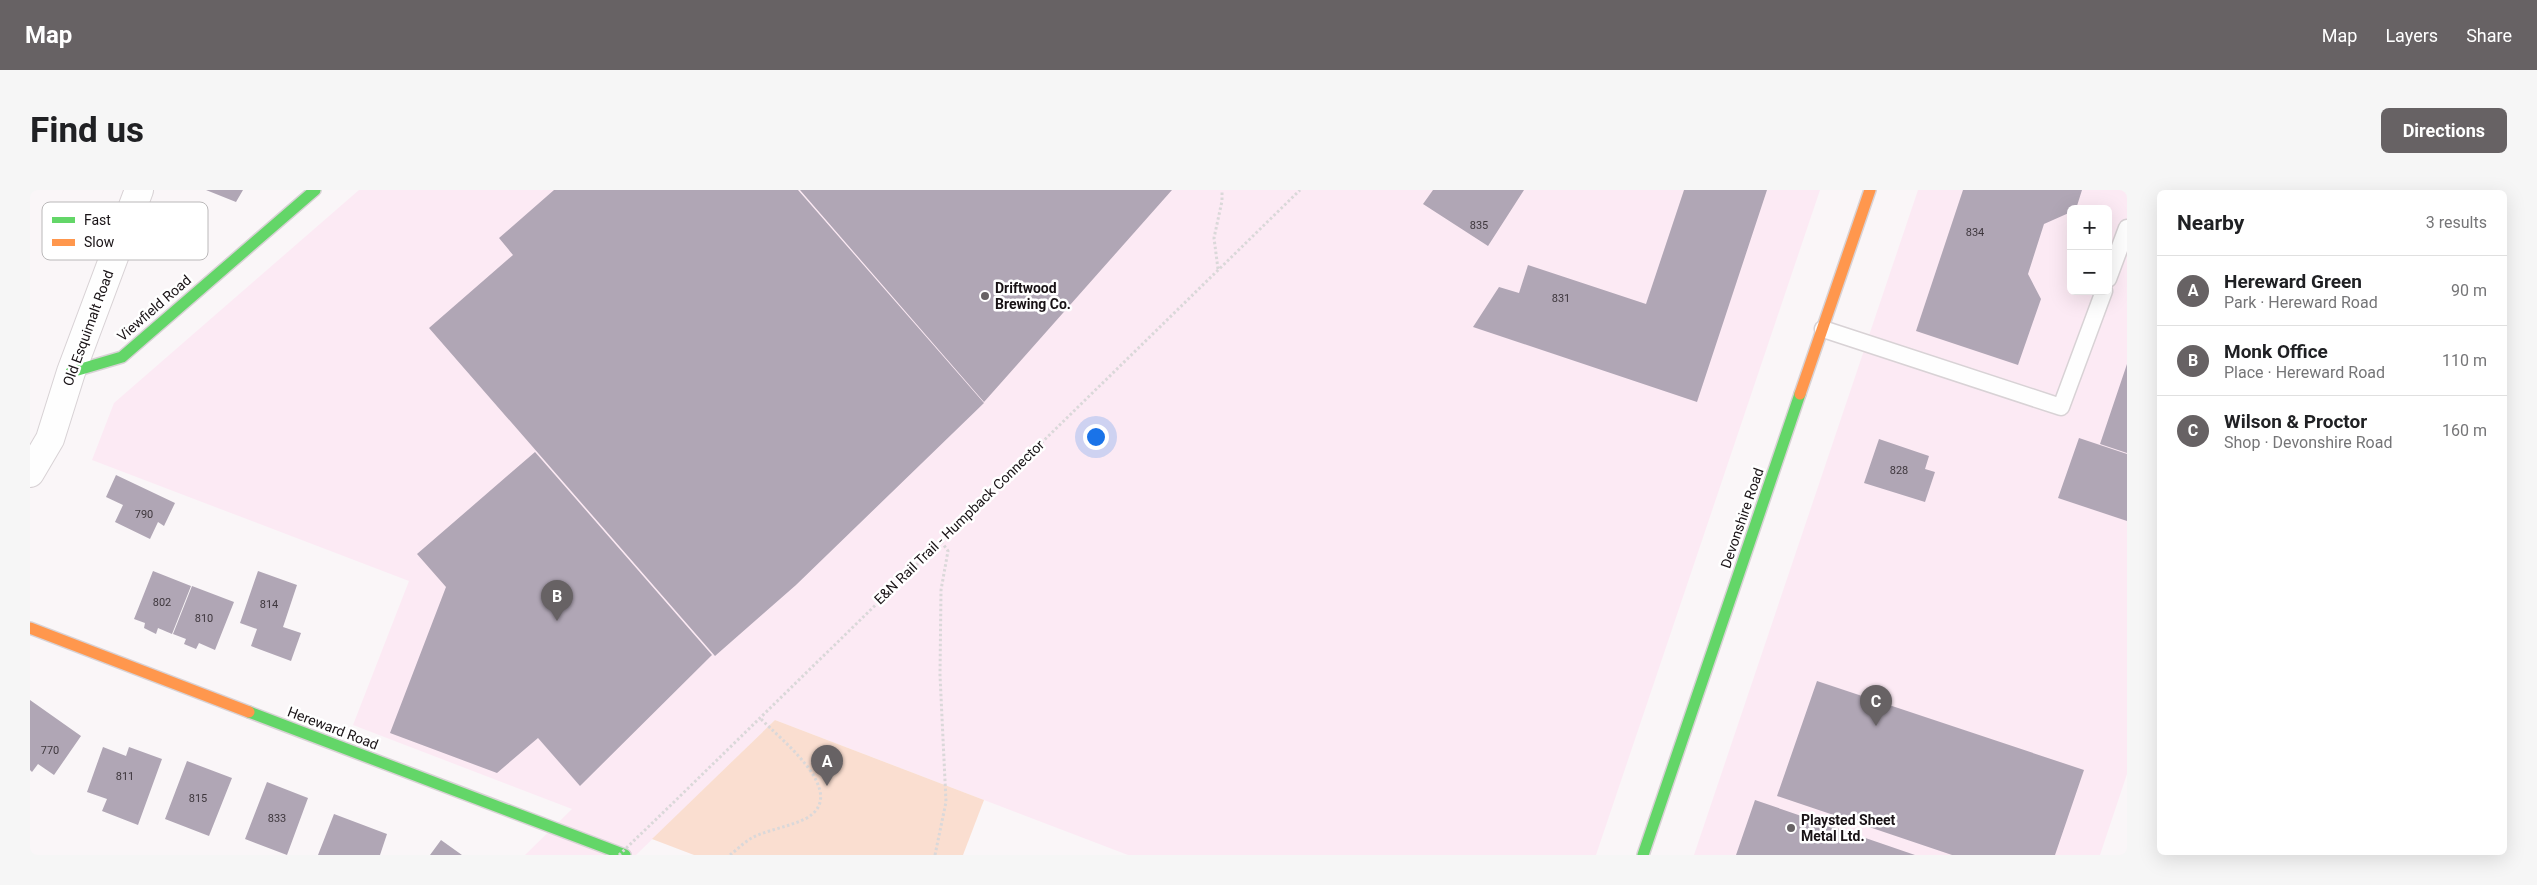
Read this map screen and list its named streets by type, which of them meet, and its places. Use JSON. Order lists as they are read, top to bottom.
{
  "streets": {
    "street": [
      "Viewfield Road",
      "Old Esquimalt Road",
      "Devonshire Road",
      "Hereward Road"
    ],
    "path": ["E&N Rail Trail - Humpback Connector"]
  },
  "crossings": [
    ["Viewfield Road", "Old Esquimalt Road"]
  ],
  "places": ["Driftwood Brewing Co.", "Playsted Sheet Metal Ltd."],
  "house_numbers": [
    "835",
    "834",
    "831",
    "828",
    "790",
    "802",
    "814",
    "810",
    "770",
    "811",
    "815",
    "833"
  ],
  "legend": ["Fast", "Slow"],
  "page": {
    "header": "Map",
    "nav": ["Map", "Layers", "Share"],
    "buttons": "Directions",
    "title": "Find us",
    "heading": ["Nearby", "3 results"],
    "map_buttons": ["+", "−"],
    "list": [
      {
        "mark": "A",
        "name": "Hereward Green",
        "note": "Park · Hereward Road",
        "value": "90 m"
      },
      {
        "mark": "B",
        "name": "Monk Office",
        "note": "Place · Hereward Road",
        "value": "110 m"
      },
      {
        "mark": "C",
        "name": "Wilson & Proctor",
        "note": "Shop · Devonshire Road",
        "value": "160 m"
      }
    ],
    "pins": ["B", "C", "A"]
  }
}
